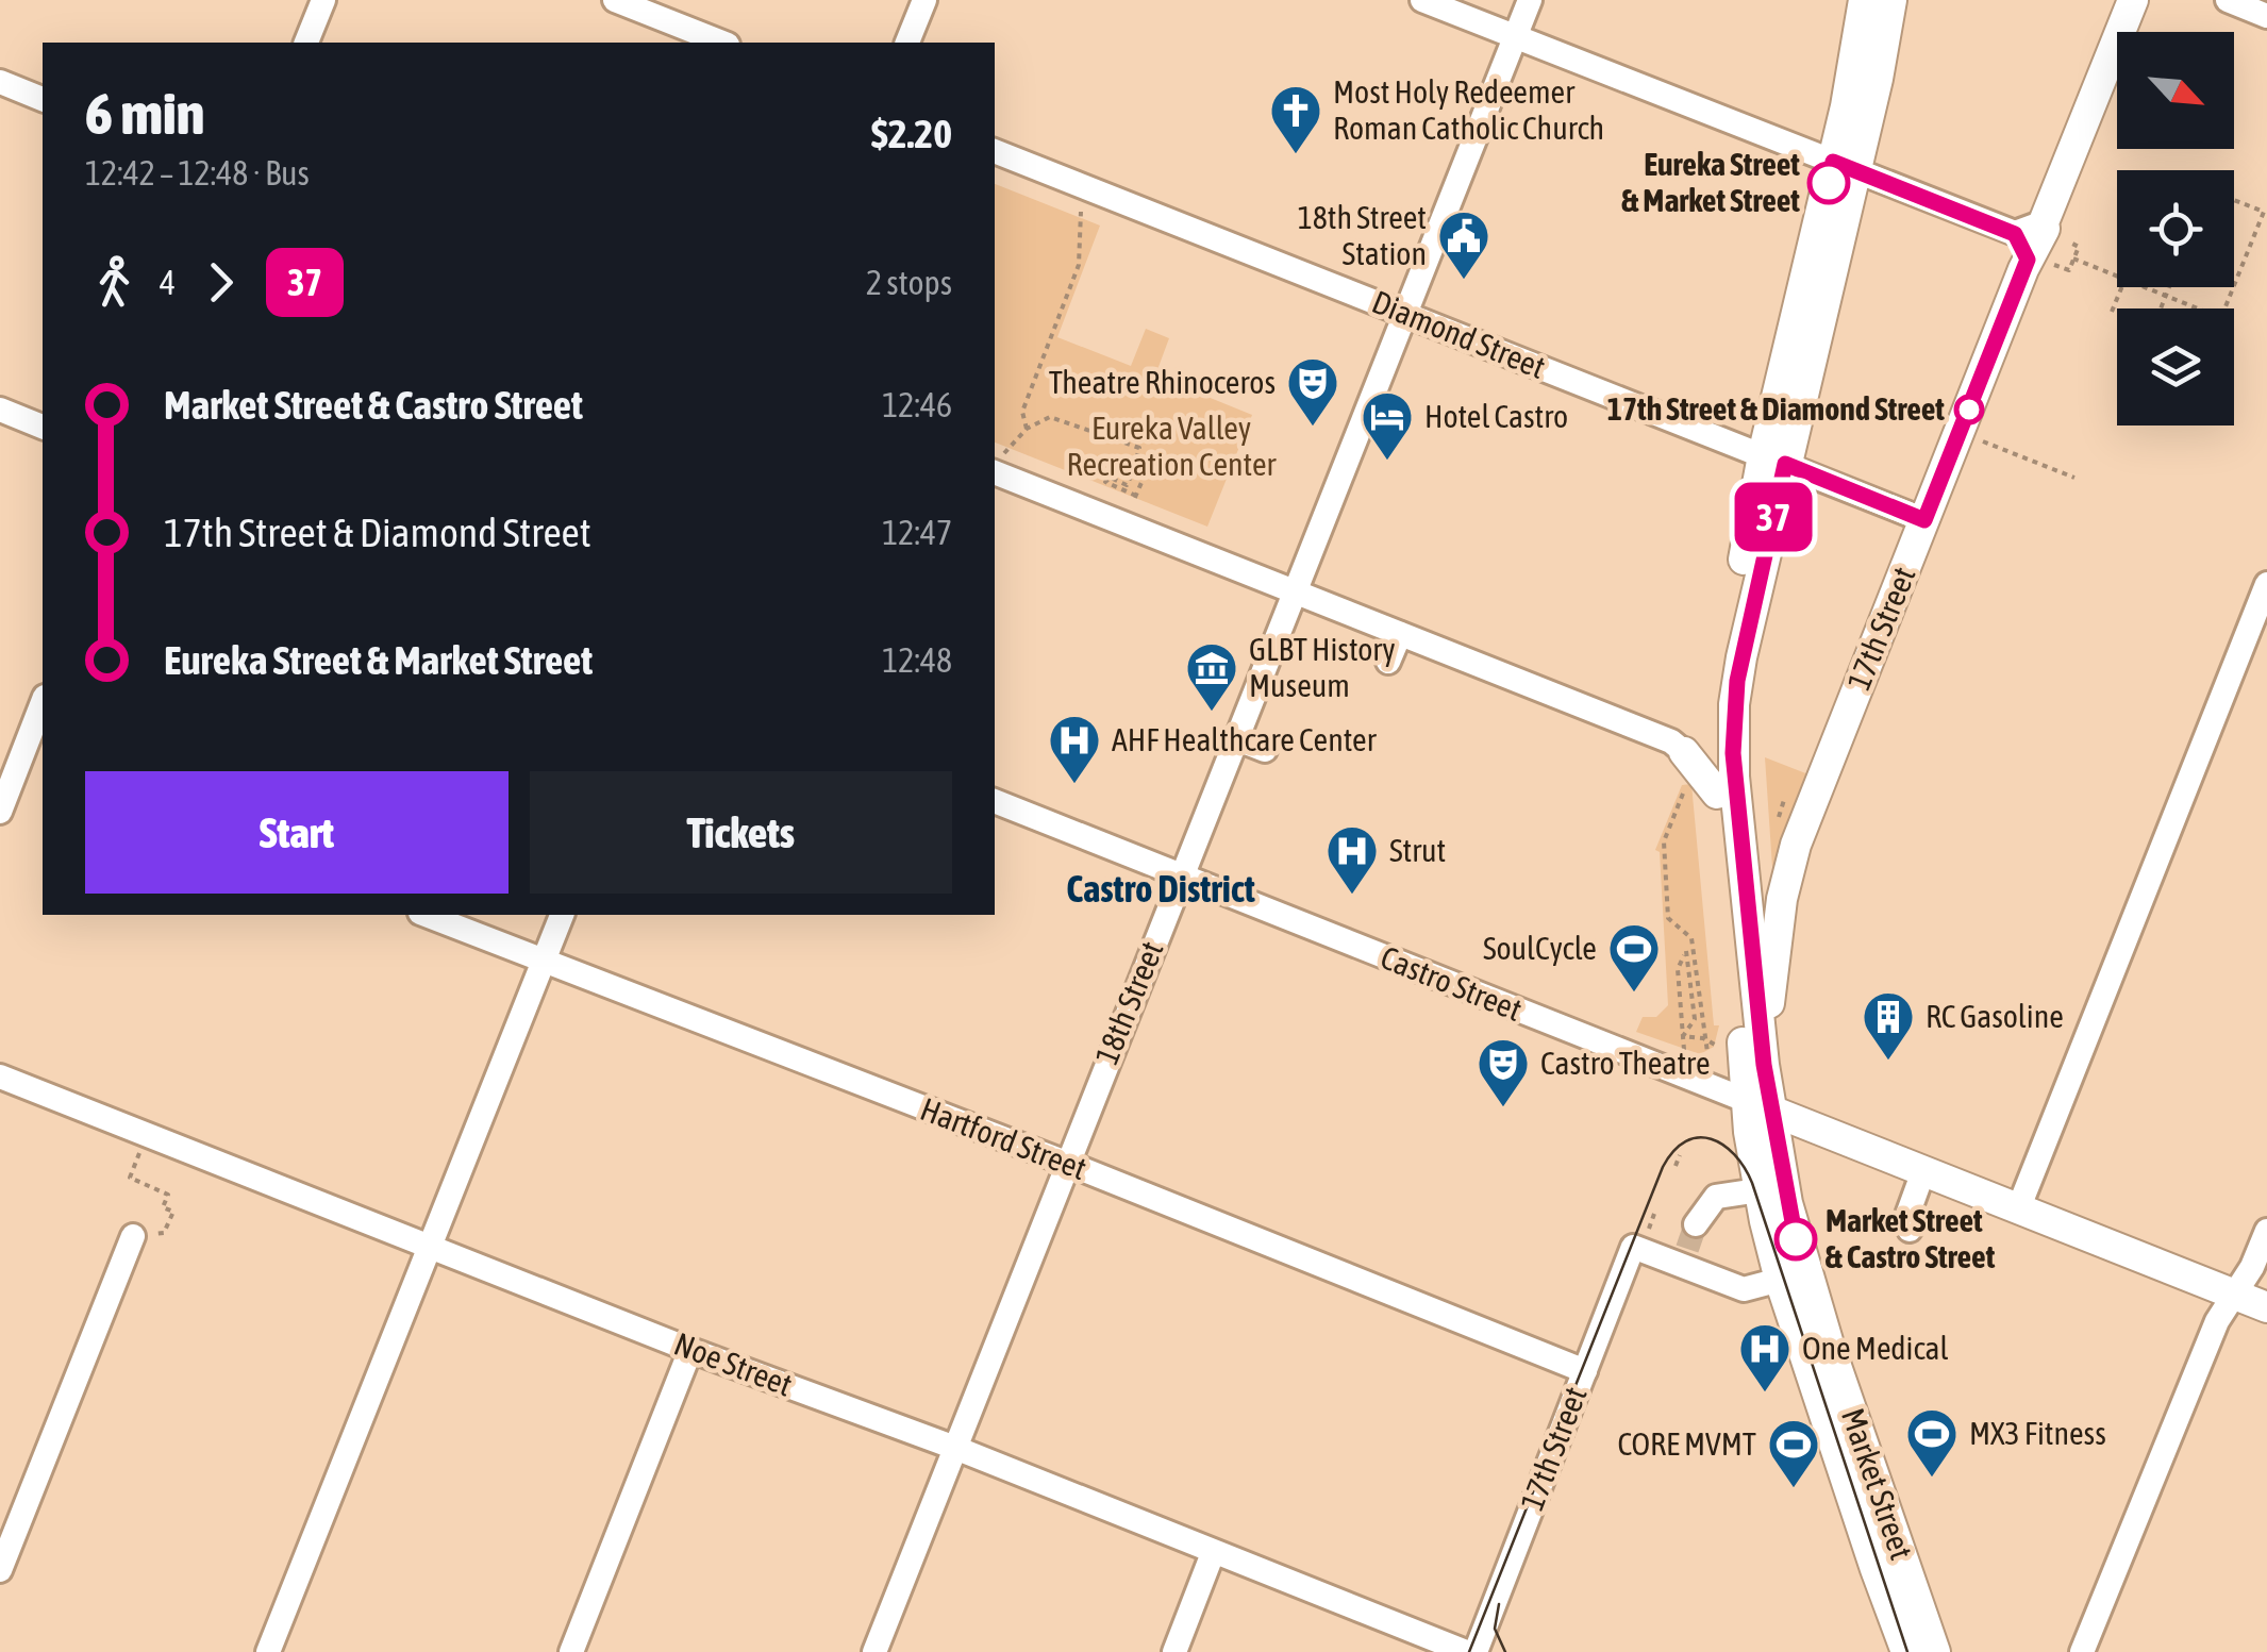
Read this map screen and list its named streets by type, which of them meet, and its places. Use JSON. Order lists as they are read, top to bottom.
{
  "streets": {
    "main road": ["17th Street", "Castro Street", "Market Street"],
    "street": [
      "Diamond Street",
      "18th Street",
      "Hartford Street",
      "Noe Street"
    ]
  },
  "crossings": [
    ["Diamond Street", "17th Street"],
    ["Diamond Street", "18th Street"],
    ["Diamond Street", "Market Street"],
    ["17th Street", "Hartford Street"],
    ["17th Street", "Market Street"],
    ["Castro Street", "18th Street"],
    ["Castro Street", "Market Street"],
    ["18th Street", "Hartford Street"],
    ["18th Street", "Noe Street"]
  ],
  "districts": ["Castro District"],
  "parks": ["Eureka Valley Recreation Center"],
  "places": {
    "church": ["Most Holy Redeemer Roman Catholic Church"],
    "other": ["Eureka Street & Market Street", "17th Street & Diamond Street", "Market Street & Castro Street"],
    "public building": ["18th Street Station"],
    "theatre": ["Theatre Rhinoceros", "Castro Theatre"],
    "hotel": ["Hotel Castro"],
    "museum": ["GLBT History Museum"],
    "hospital": ["AHF Healthcare Center", "Strut", "One Medical"],
    "sports": ["SoulCycle", "MX3 Fitness", "CORE MVMT"],
    "building": ["RC Gasoline"]
  },
  "lines": ["bus line 37"],
  "north": "bottom right",
  "page": {
    "on_map": "37",
    "heading": ["6 min", "12:42 – 12:48 · Bus", "$2.20"],
    "legs": ["4", "37", "2 stops"],
    "list": [
      {
        "name": "Market Street & Castro Street",
        "value": "12:46"
      },
      {
        "name": "17th Street & Diamond Street",
        "value": "12:47"
      },
      {
        "name": "Eureka Street & Market Street",
        "value": "12:48"
      }
    ],
    "buttons": ["Start", "Tickets"]
  }
}
